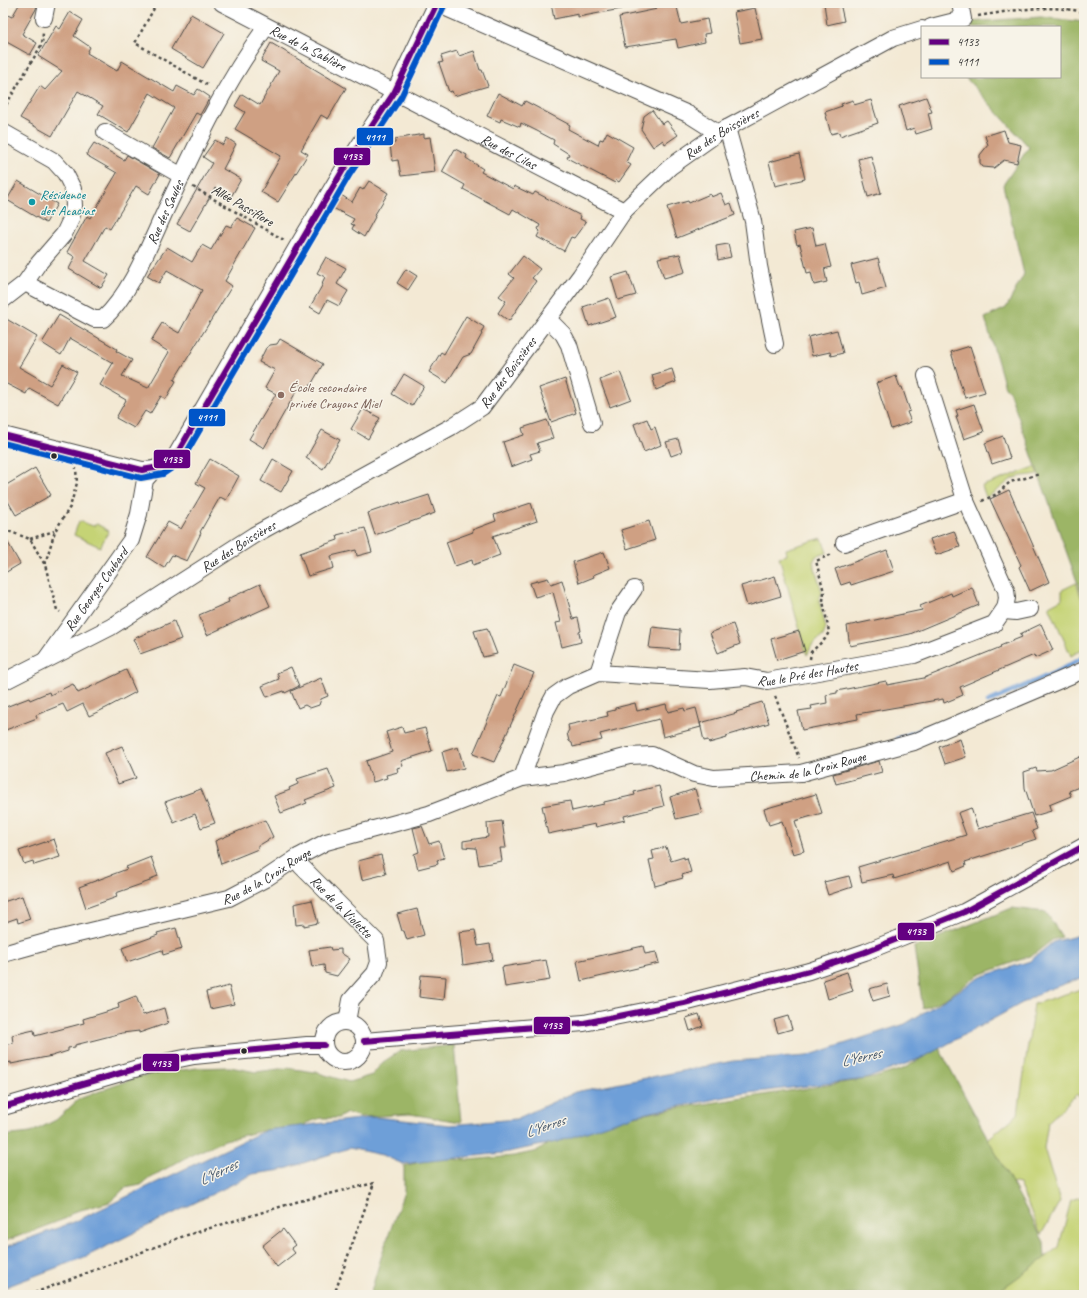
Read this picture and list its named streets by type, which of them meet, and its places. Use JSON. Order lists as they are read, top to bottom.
{
  "streets": {
    "street": [
      "Rue de la Sablière",
      "Rue des Boissières",
      "Rue des Lilas",
      "Rue des Saules",
      "Rue Georges Coubard",
      "Rue le Pré des Hautes",
      "Chemin de la Croix Rouge",
      "Rue de la Croix Rouge",
      "Rue de la Violette"
    ],
    "path": ["Allée Passiflore"]
  },
  "crossings": [
    ["Rue de la Sablière", "Rue des Lilas"],
    ["Rue de la Sablière", "Rue des Saules"],
    ["Rue des Boissières", "Rue des Lilas"],
    ["Rue des Boissières", "Rue Georges Coubard"],
    ["Allée Passiflore", "Rue des Saules"],
    ["Rue le Pré des Hautes", "Chemin de la Croix Rouge"],
    ["Rue le Pré des Hautes", "Rue de la Croix Rouge"],
    ["Chemin de la Croix Rouge", "Rue de la Croix Rouge"],
    ["Rue de la Croix Rouge", "Rue de la Violette"]
  ],
  "water": ["L'Yerres"],
  "places": ["Résidence des Acacias", "École secondaire privée Crayons Miel"],
  "lines": ["transit line 4133", "transit line 4111"],
  "legend": ["4133", "4111"]
}
